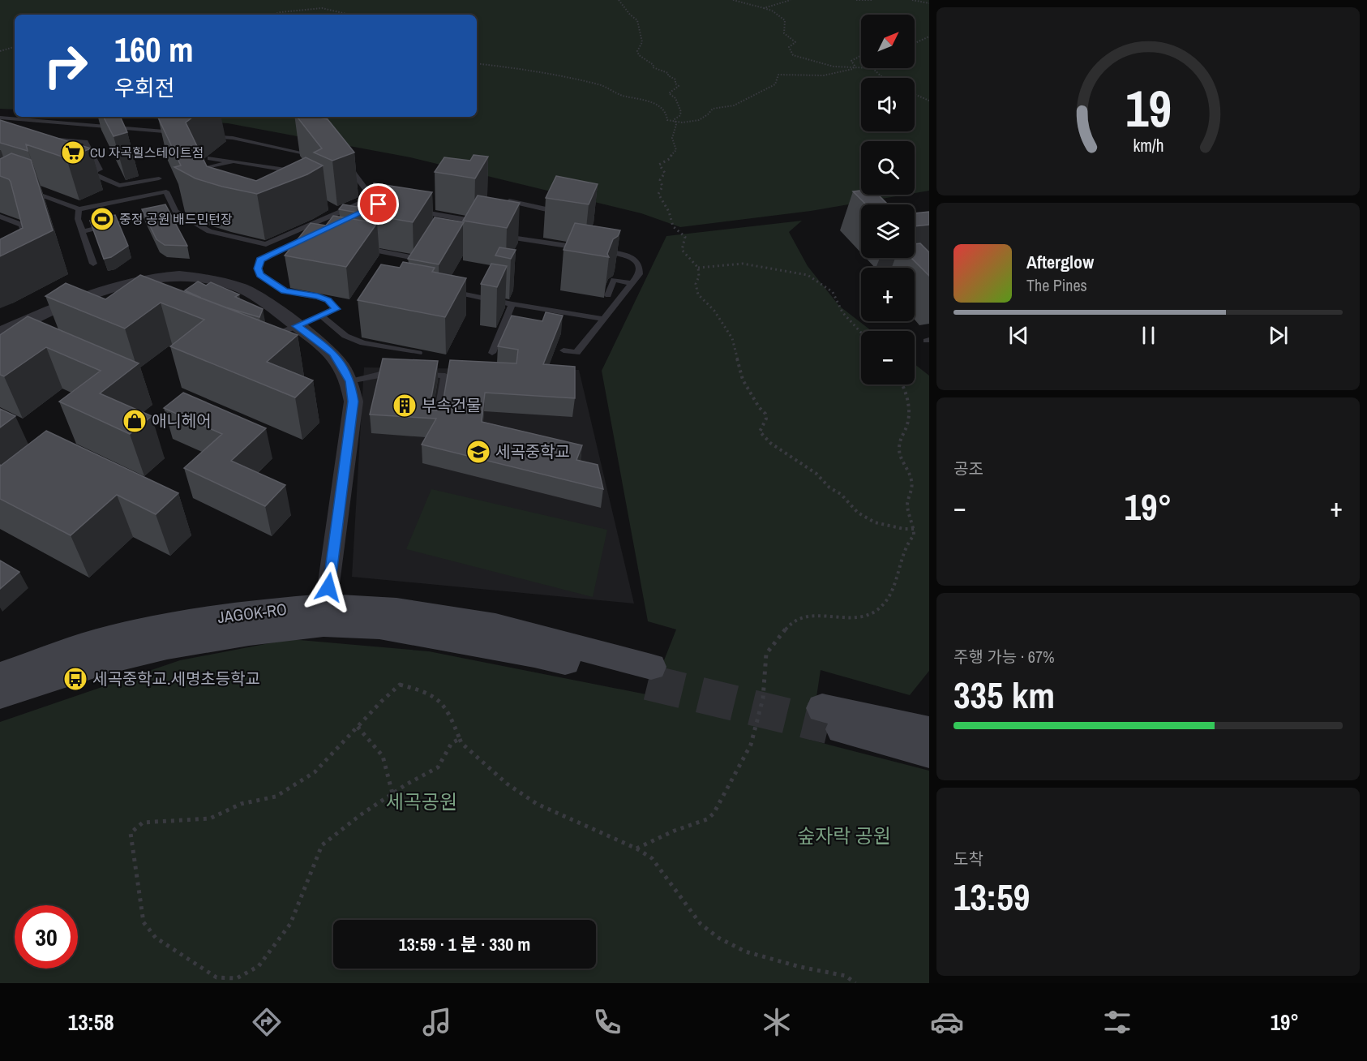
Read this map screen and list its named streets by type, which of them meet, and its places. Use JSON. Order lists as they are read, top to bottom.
{
  "streets": {
    "main road": ["JAGOK-RO"]
  },
  "parks": ["세곡공원", "숲자락 공원"],
  "places": {
    "supermarket": ["CU 자곡힐스테이트점"],
    "sports": ["중정 공원 배드민턴장"],
    "building": ["부속건물"],
    "shop": ["애니헤어"],
    "school or university": ["세곡중학교"],
    "bus stop": ["세곡중학교.세명초등학교"]
  },
  "north": "top right",
  "page": {
    "map_buttons": ["+", "−"],
    "turn": ["160 m", "우회전"],
    "song": ["Afterglow", "The Pines"],
    "tile": [
      "공조",
      ["주행 가능 · 67%", "335 km"],
      ["도착", "13:59"]
    ],
    "heat": ["−", "19°", "+"],
    "limit": "30",
    "trip": "13:59 · 1 분 · 330 m",
    "tabs": ["13:58", "19°"],
    "gauge": ["19", "km/h"]
  }
}
